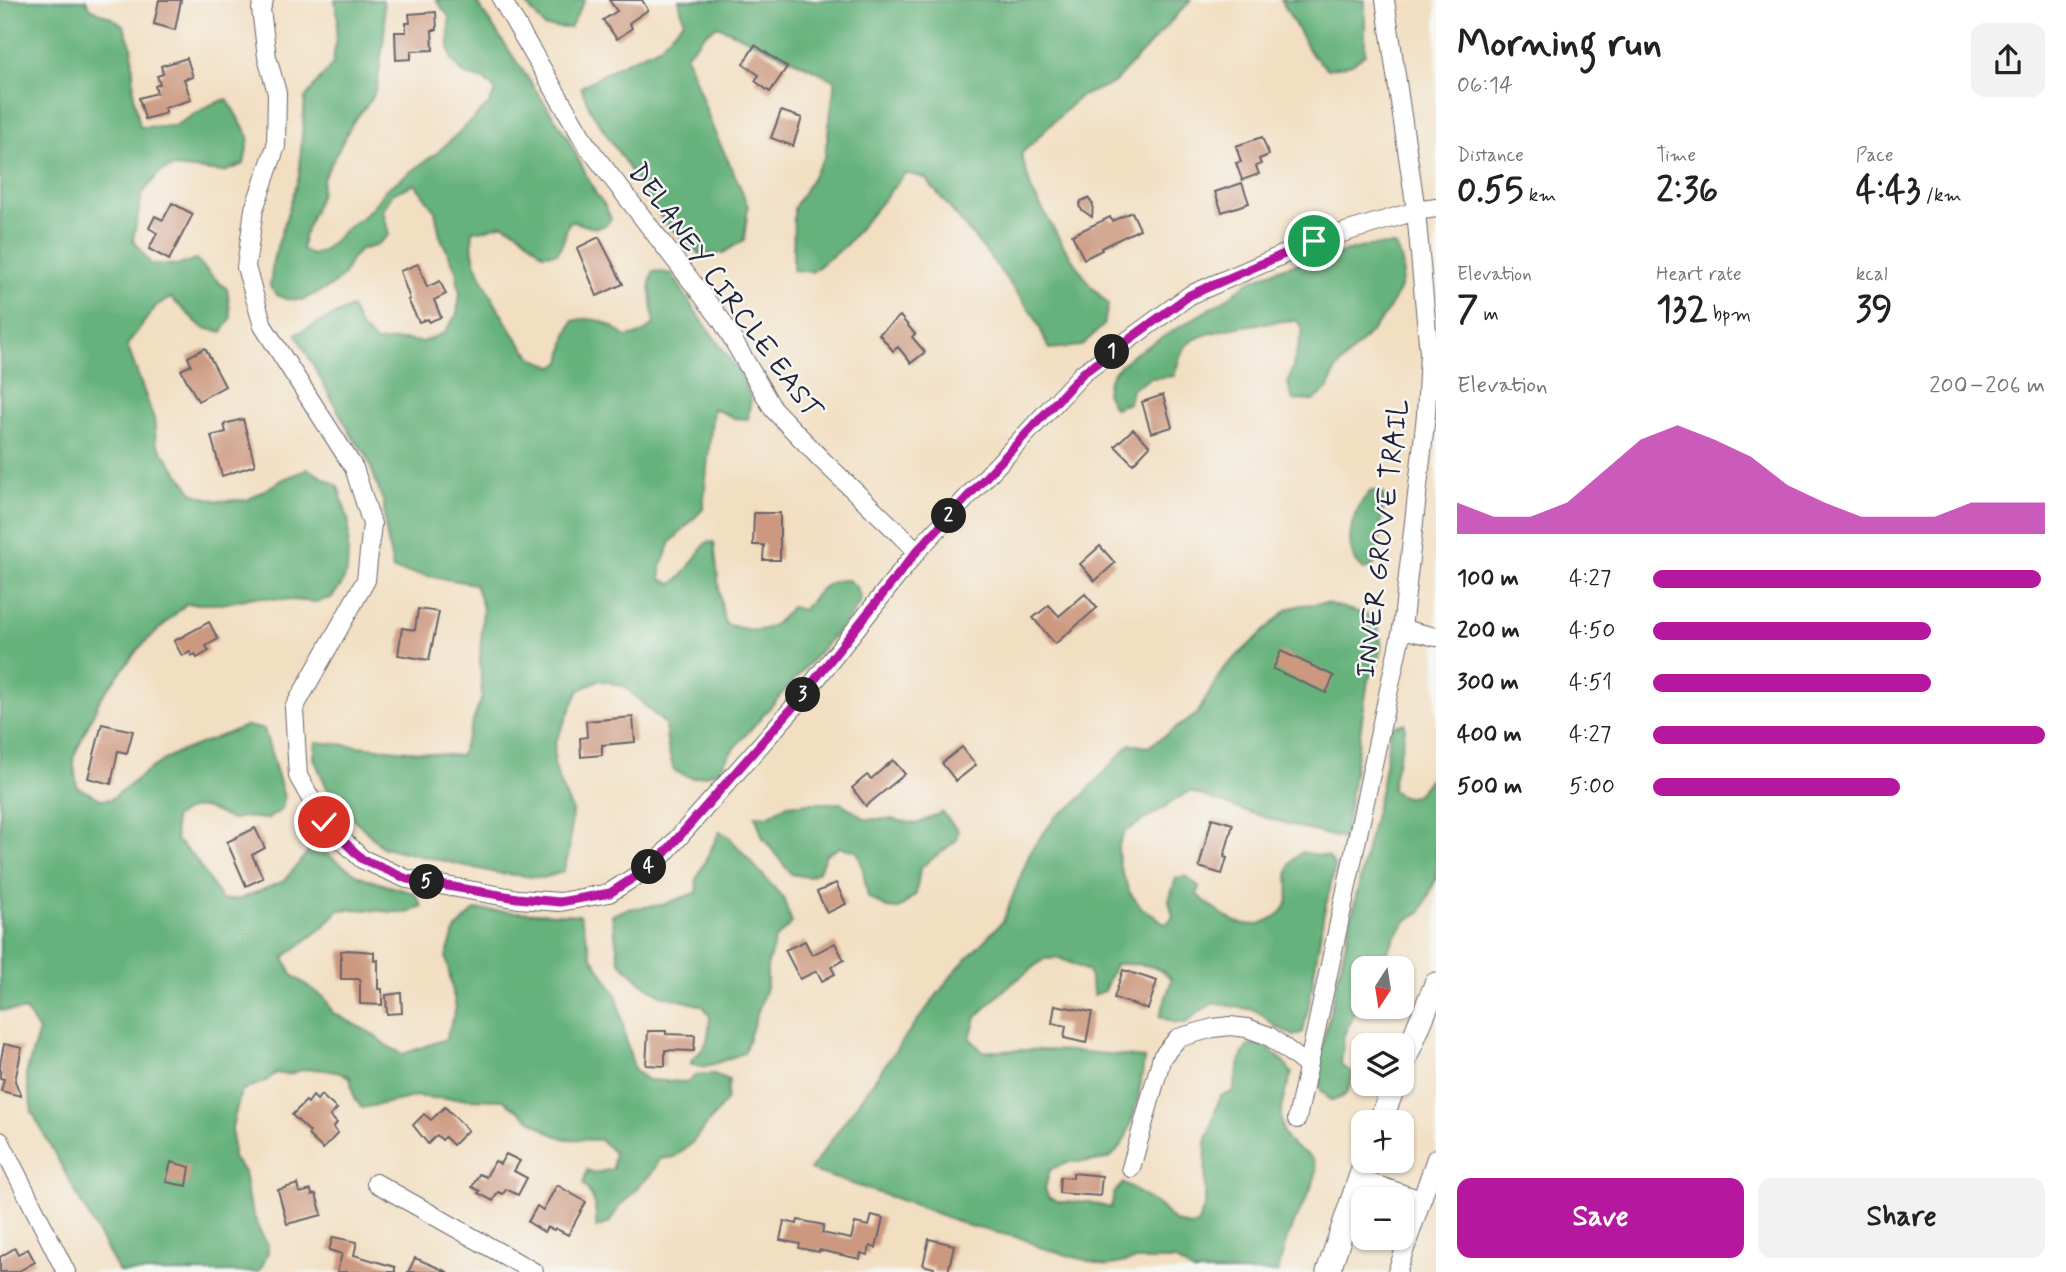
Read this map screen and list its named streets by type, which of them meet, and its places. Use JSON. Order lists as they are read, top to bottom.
{
  "streets": {
    "street": ["DELANEY CIRCLE EAST", "INVER GROVE TRAIL"]
  },
  "north": "bottom",
  "page": {
    "heading": ["Morning run", "06:14"],
    "stats": [
      ["Distance", "0.55 km"],
      ["Time", "2:36"],
      ["Pace", "4:43 /km"],
      ["Elevation", "7 m"],
      ["Heart rate", "132 bpm"],
      ["kcal", "39"]
    ],
    "pins": [
      "1",
      "2",
      "3",
      "4",
      "5"
    ],
    "chart": ["Elevation", "200–206 m"],
    "list": [
      {
        "name": "100 m",
        "note": "4:27"
      },
      {
        "name": "200 m",
        "note": "4:50"
      },
      {
        "name": "300 m",
        "note": "4:51"
      },
      {
        "name": "400 m",
        "note": "4:27"
      },
      {
        "name": "500 m",
        "note": "5:00"
      }
    ],
    "map_buttons": ["+", "−"],
    "buttons": ["Save", "Share"]
  }
}
